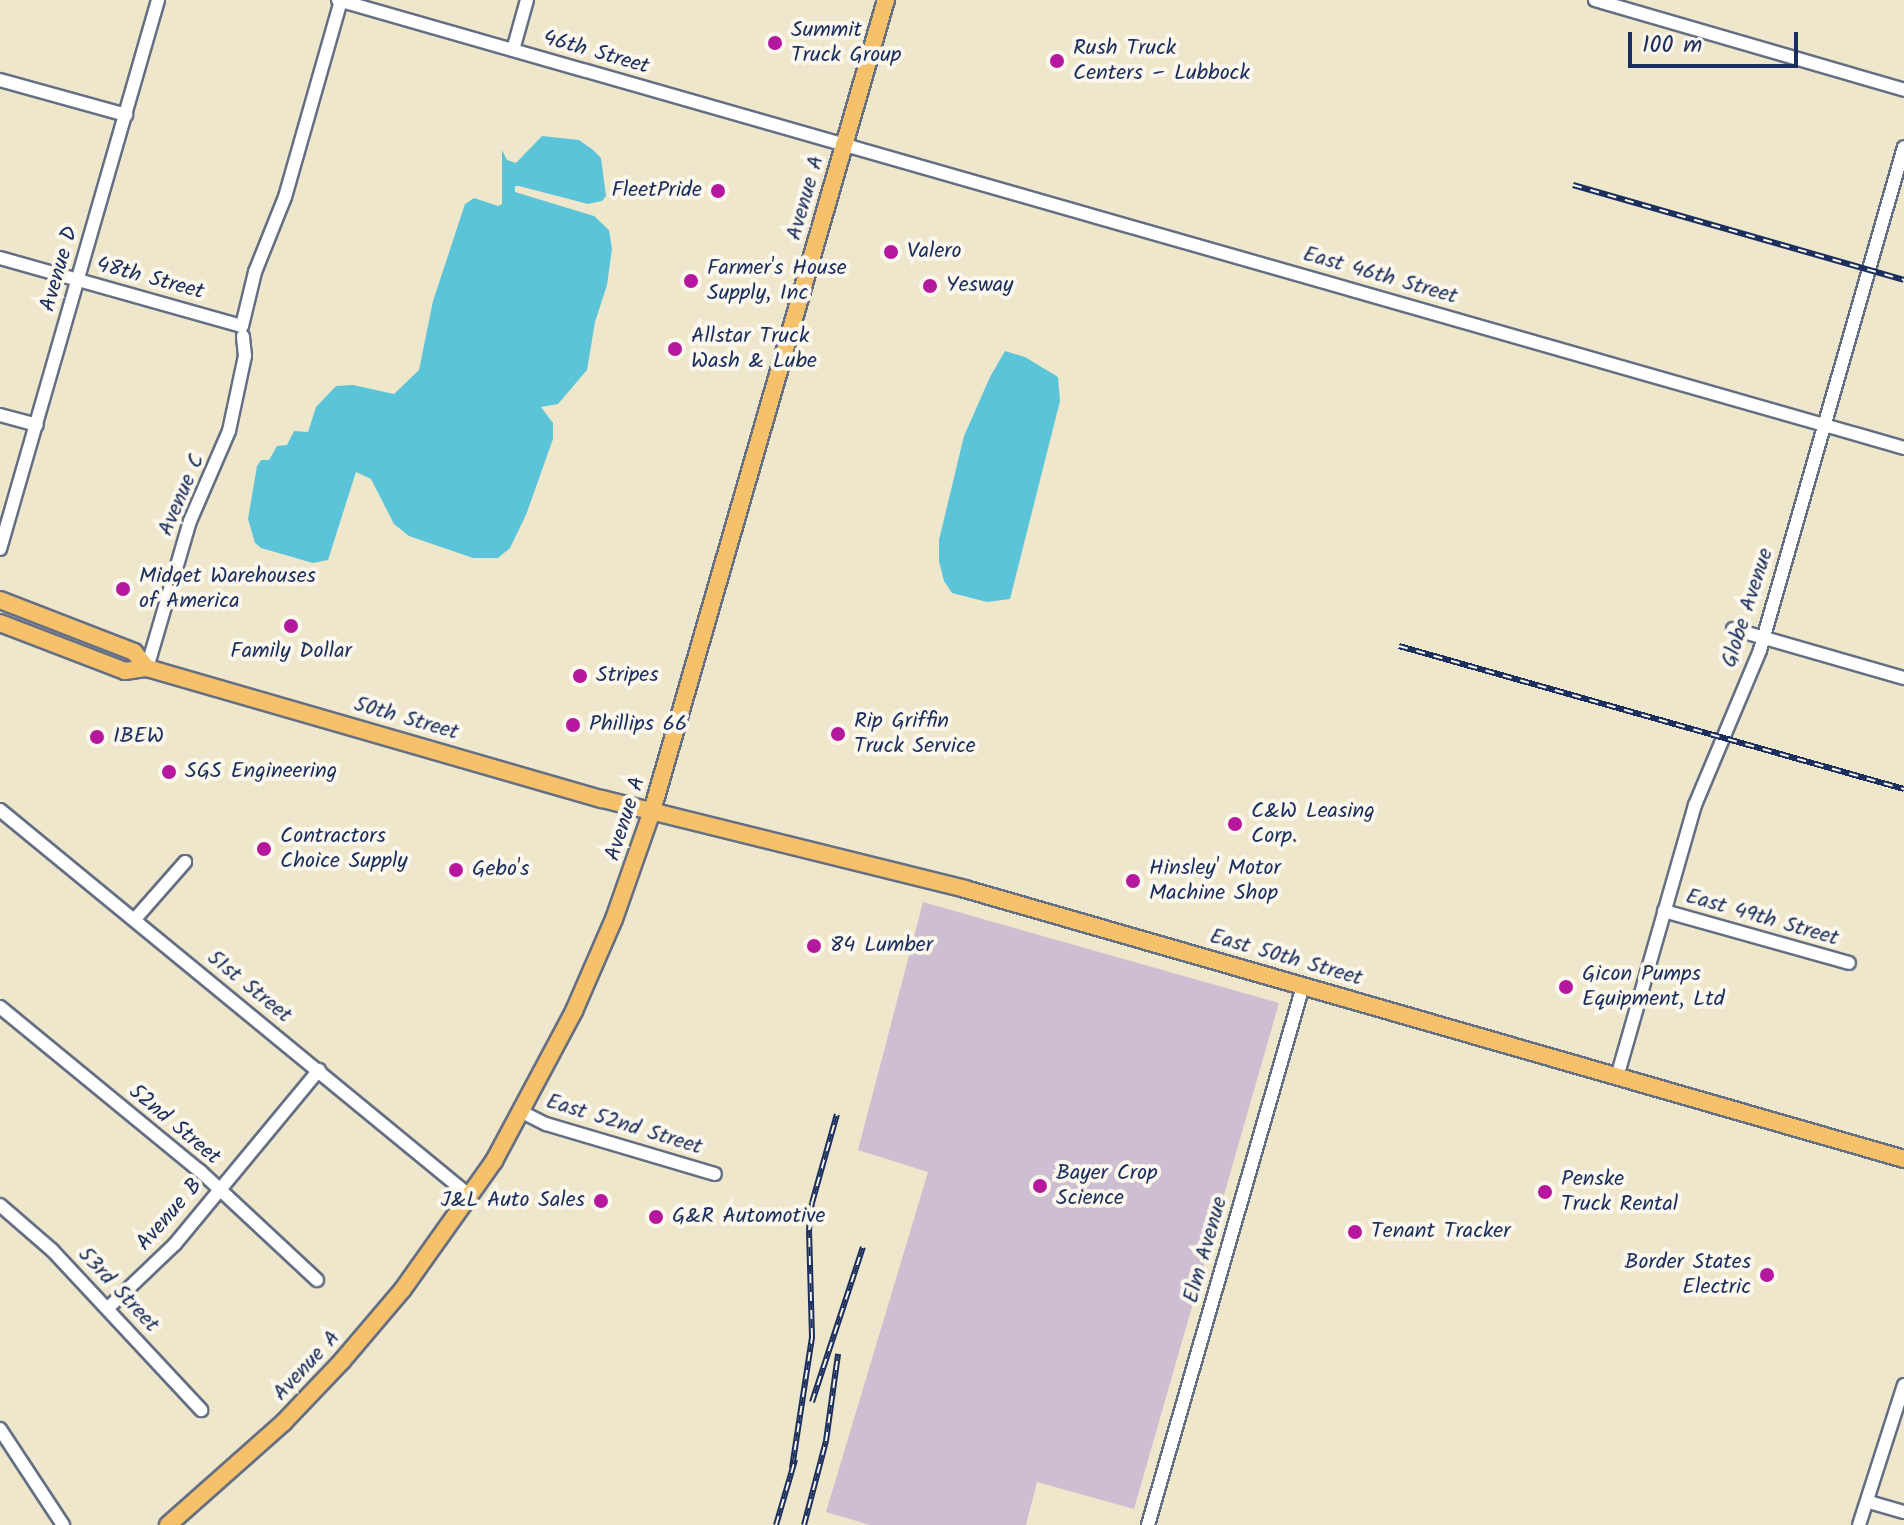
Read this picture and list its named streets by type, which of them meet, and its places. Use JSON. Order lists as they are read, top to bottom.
{
  "streets": {
    "main road": ["Avenue A", "50th Street", "East 50th Street"],
    "street": [
      "46th Street",
      "Avenue D",
      "East 46th Street",
      "48th Street",
      "Avenue C",
      "Globe Avenue",
      "East 49th Street",
      "51st Street",
      "52nd Street",
      "East 52nd Street",
      "Avenue B",
      "Elm Avenue",
      "53rd Street"
    ]
  },
  "crossings": [
    ["46th Street", "Avenue A"],
    ["46th Street", "East 46th Street"],
    ["46th Street", "Avenue C"],
    ["Avenue A", "East 46th Street"],
    ["Avenue A", "50th Street"],
    ["Avenue A", "East 50th Street"],
    ["Avenue A", "51st Street"],
    ["Avenue A", "East 52nd Street"],
    ["Avenue D", "48th Street"],
    ["East 46th Street", "Globe Avenue"],
    ["48th Street", "Avenue C"],
    ["Avenue C", "50th Street"],
    ["Globe Avenue", "East 49th Street"],
    ["Globe Avenue", "East 50th Street"],
    ["50th Street", "East 50th Street"],
    ["East 50th Street", "Elm Avenue"],
    ["51st Street", "Avenue B"],
    ["52nd Street", "Avenue B"],
    ["Avenue B", "53rd Street"]
  ],
  "places": [
    "Summit Truck Group",
    "Rush Truck Centers – Lubbock",
    "FleetPride",
    "Valero",
    "Farmer's House Supply, Inc",
    "Yesway",
    "Allstar Truck Wash & Lube",
    "Midget Warehouses of America",
    "Family Dollar",
    "Stripes",
    "Phillips 66",
    "Rip Griffin Truck Service",
    "IBEW",
    "SGS Engineering",
    "C&W Leasing Corp.",
    "Contractors Choice Supply",
    "Gebo's",
    "Hinsley' Motor Machine Shop",
    "84 Lumber",
    "Gicon Pumps Equipment, Ltd",
    "Bayer Crop Science",
    "Penske Truck Rental",
    "J&L Auto Sales",
    "G&R Automotive",
    "Tenant Tracker",
    "Border States Electric"
  ],
  "scale_bar": "100 m"
}
